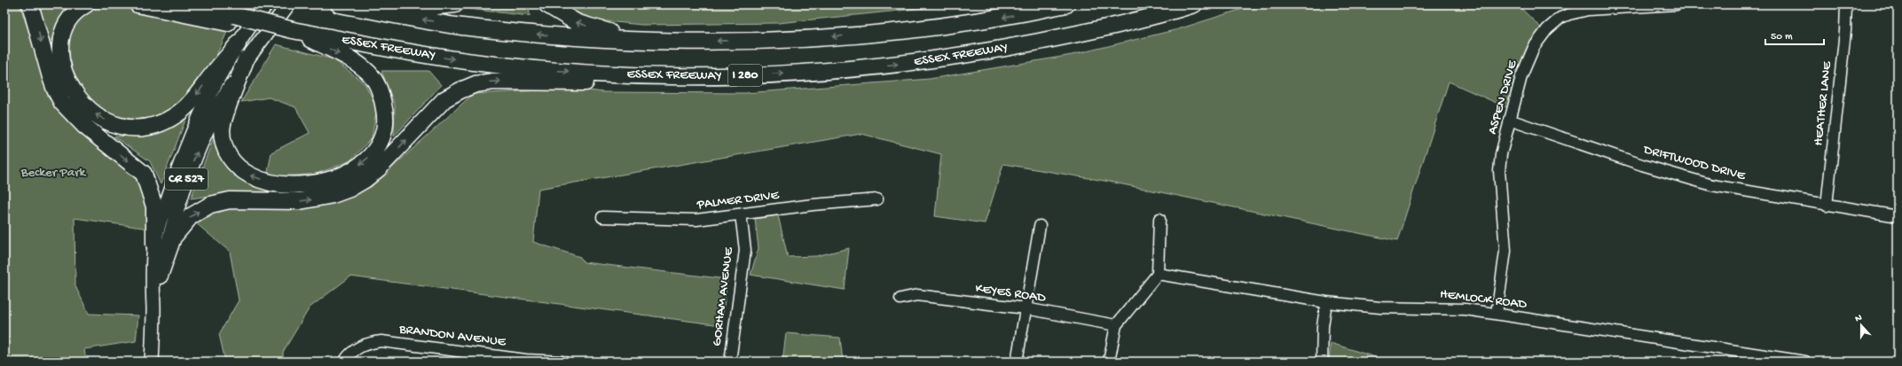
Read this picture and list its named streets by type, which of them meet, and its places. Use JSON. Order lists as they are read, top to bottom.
{
  "streets": {
    "highway": ["ESSEX FREEWAY", "I 280"],
    "main road": ["CR 527"],
    "street": [
      "ASPEN DRIVE",
      "HEATHER LANE",
      "DRIFTWOOD DRIVE",
      "PALMER DRIVE",
      "KEYES ROAD",
      "GORHAM AVENUE",
      "HEMLOCK ROAD",
      "BRANDON AVENUE"
    ]
  },
  "crossings": [
    ["ASPEN DRIVE", "DRIFTWOOD DRIVE"],
    ["ASPEN DRIVE", "HEMLOCK ROAD"],
    ["HEATHER LANE", "DRIFTWOOD DRIVE"],
    ["PALMER DRIVE", "GORHAM AVENUE"]
  ],
  "parks": ["Becker Park"],
  "scale_bar": "50 m",
  "north": "top"
}
